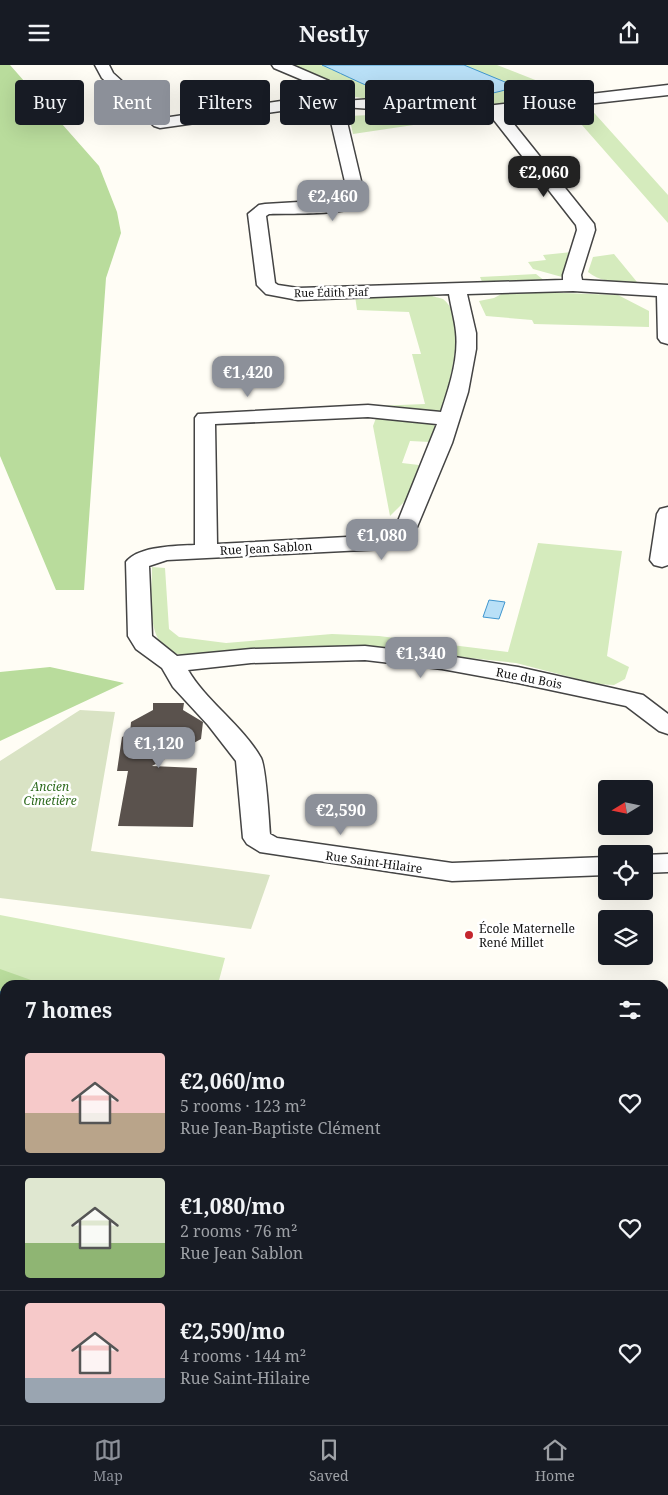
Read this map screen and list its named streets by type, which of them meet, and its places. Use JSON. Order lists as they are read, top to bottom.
{
  "streets": {
    "street": [
      "Rue Édith Piaf",
      "Rue Jean Sablon",
      "Rue du Bois",
      "Rue Saint-Hilaire"
    ]
  },
  "crossings": [
    ["Rue Édith Piaf", "Rue Jean Sablon"],
    ["Rue Jean Sablon", "Rue du Bois"],
    ["Rue Jean Sablon", "Rue Saint-Hilaire"],
    ["Rue du Bois", "Rue Saint-Hilaire"]
  ],
  "parks": ["Ancien Cimetière"],
  "places": ["École Maternelle René Millet"],
  "north": "left",
  "page": {
    "header": "Nestly",
    "chip": [
      "Buy",
      "Rent",
      "Filters",
      "New",
      "Apartment",
      "House"
    ],
    "price": [
      "€2,060",
      "€2,460",
      "€1,420",
      "€1,080",
      "€1,340",
      "€1,120",
      "€2,590"
    ],
    "heading": "7 homes",
    "list": [
      {
        "name": "€2,060/mo",
        "note": "5 rooms · 123 m² · Rue Jean-Baptiste Clément"
      },
      {
        "name": "€1,080/mo",
        "note": "2 rooms · 76 m² · Rue Jean Sablon"
      },
      {
        "name": "€2,590/mo",
        "note": "4 rooms · 144 m² · Rue Saint-Hilaire"
      }
    ],
    "tabs": ["Map", "Saved", "Home"]
  }
}
